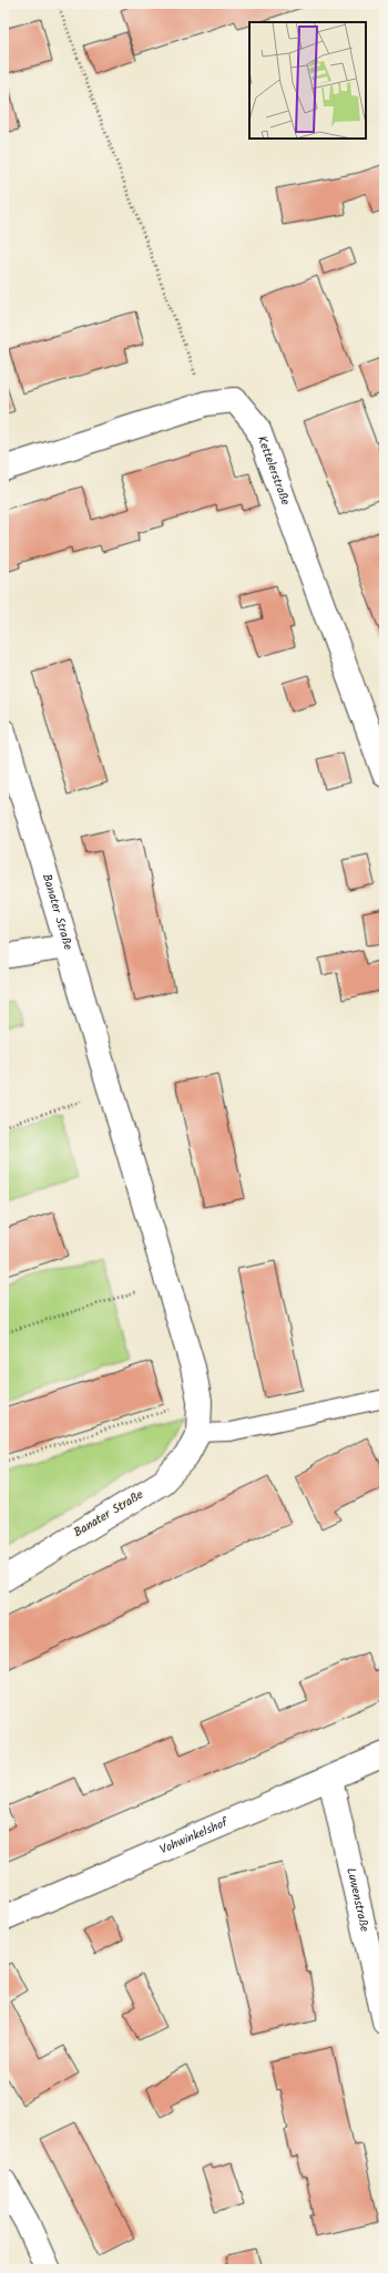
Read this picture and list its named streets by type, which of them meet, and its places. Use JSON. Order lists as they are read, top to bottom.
{
  "streets": {
    "street": [
      "Kettelerstraße",
      "Banater Straße",
      "Vohwinkelshof",
      "Luwenstraße"
    ]
  },
  "crossings": [
    ["Vohwinkelshof", "Luwenstraße"]
  ]
}
